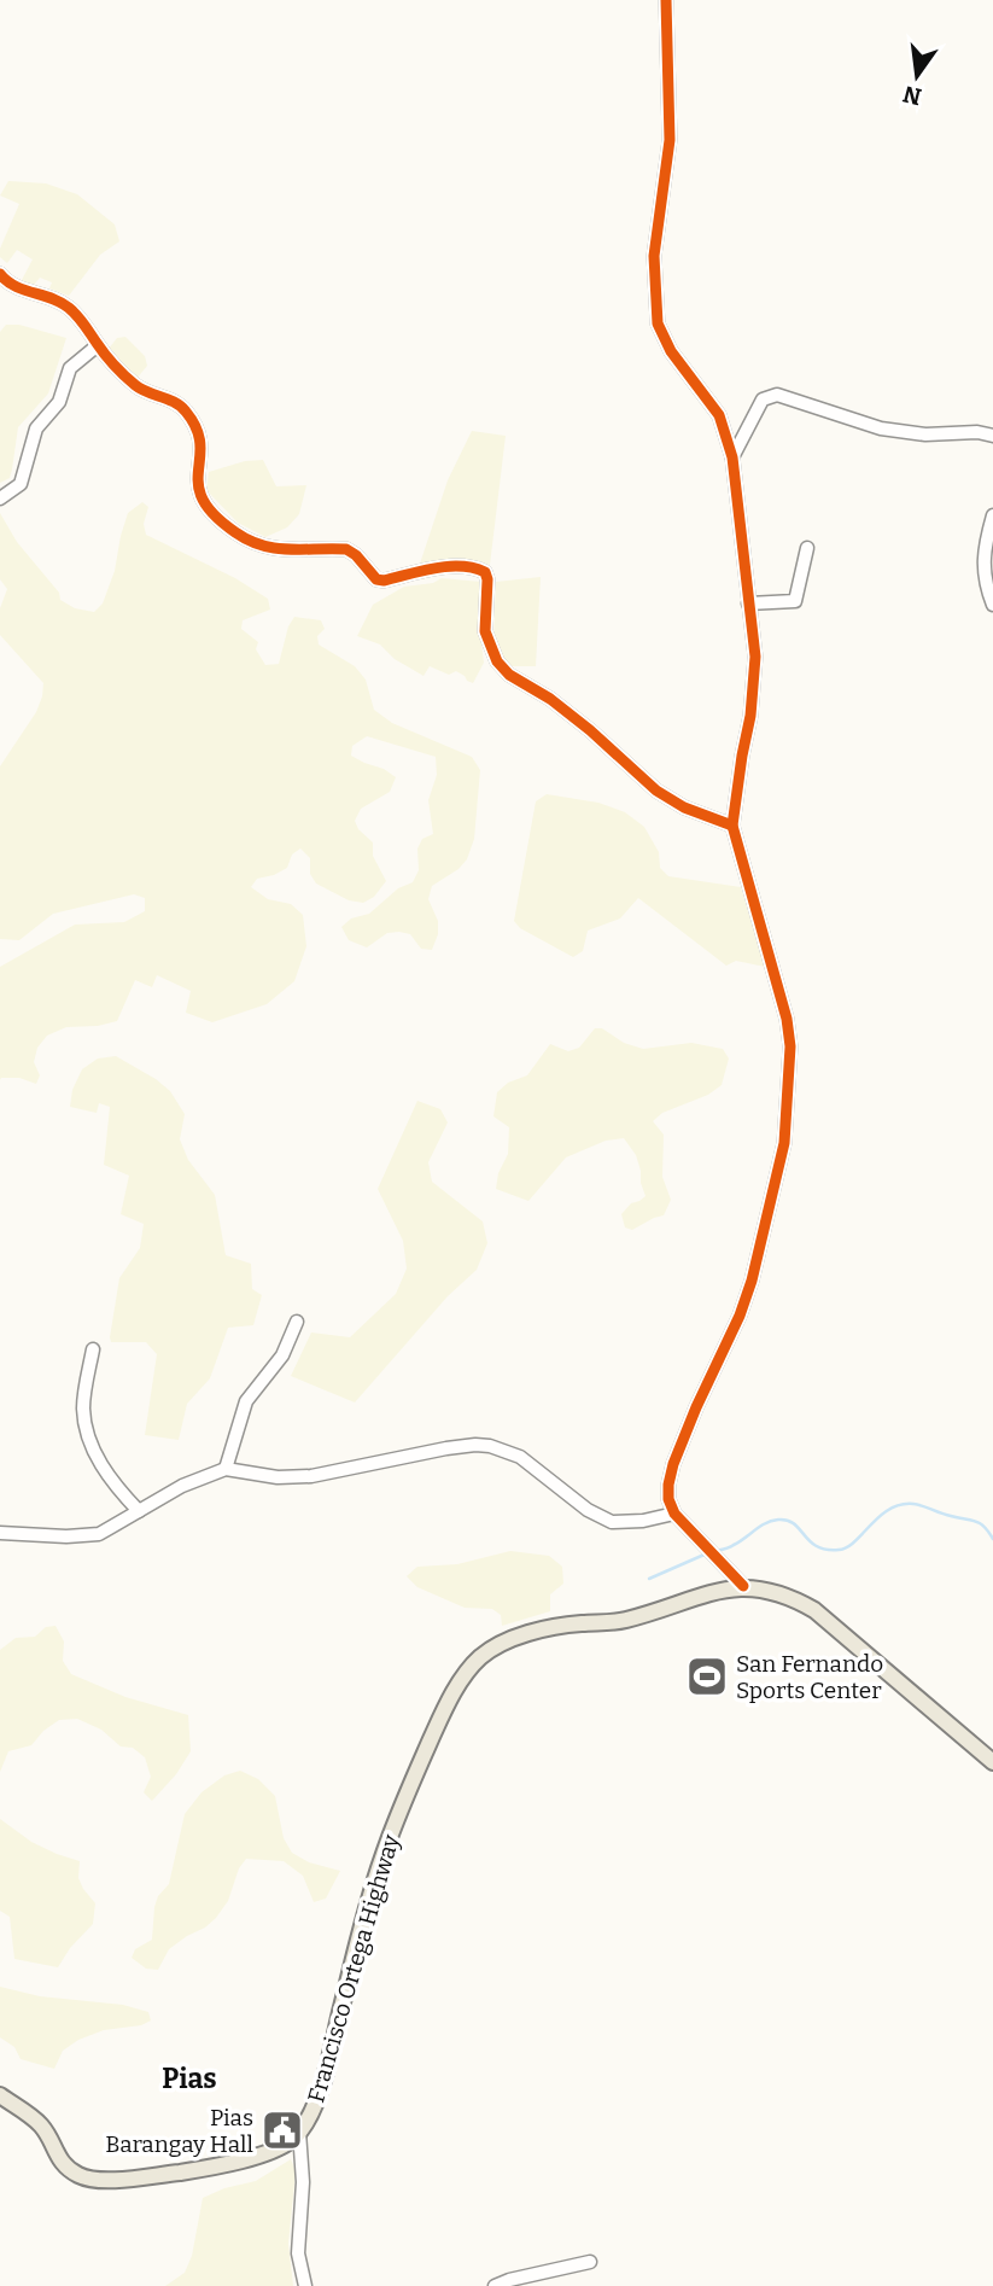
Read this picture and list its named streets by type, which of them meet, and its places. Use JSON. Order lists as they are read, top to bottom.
{
  "streets": {
    "main road": ["Francisco Ortega Highway"]
  },
  "districts": ["Pias"],
  "places": {
    "sports": ["San Fernando Sports Center"],
    "public building": ["Pias Barangay Hall"]
  },
  "north": "bottom"
}
